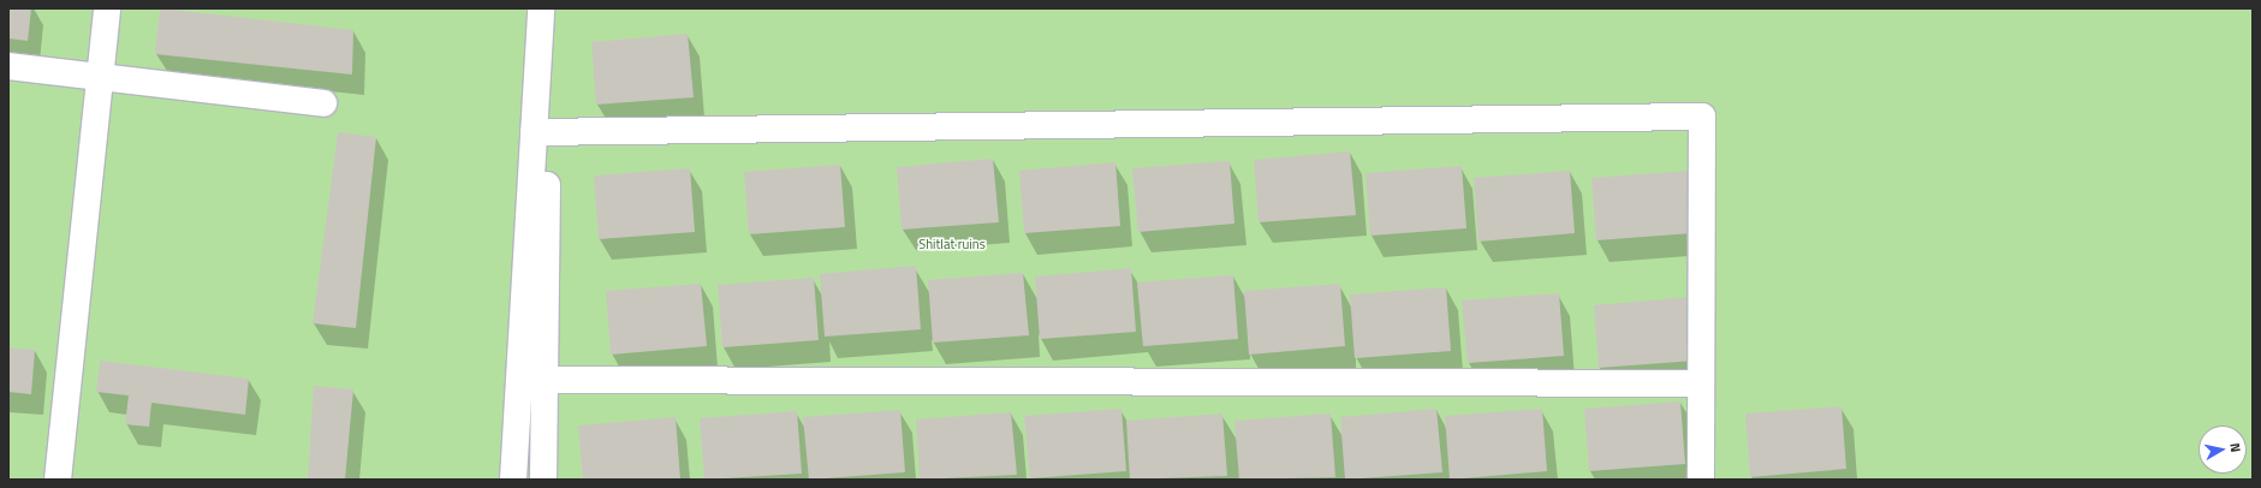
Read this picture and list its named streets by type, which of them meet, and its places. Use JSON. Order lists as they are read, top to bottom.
{
  "parks": ["Shitlat ruins"],
  "north": "right"
}
